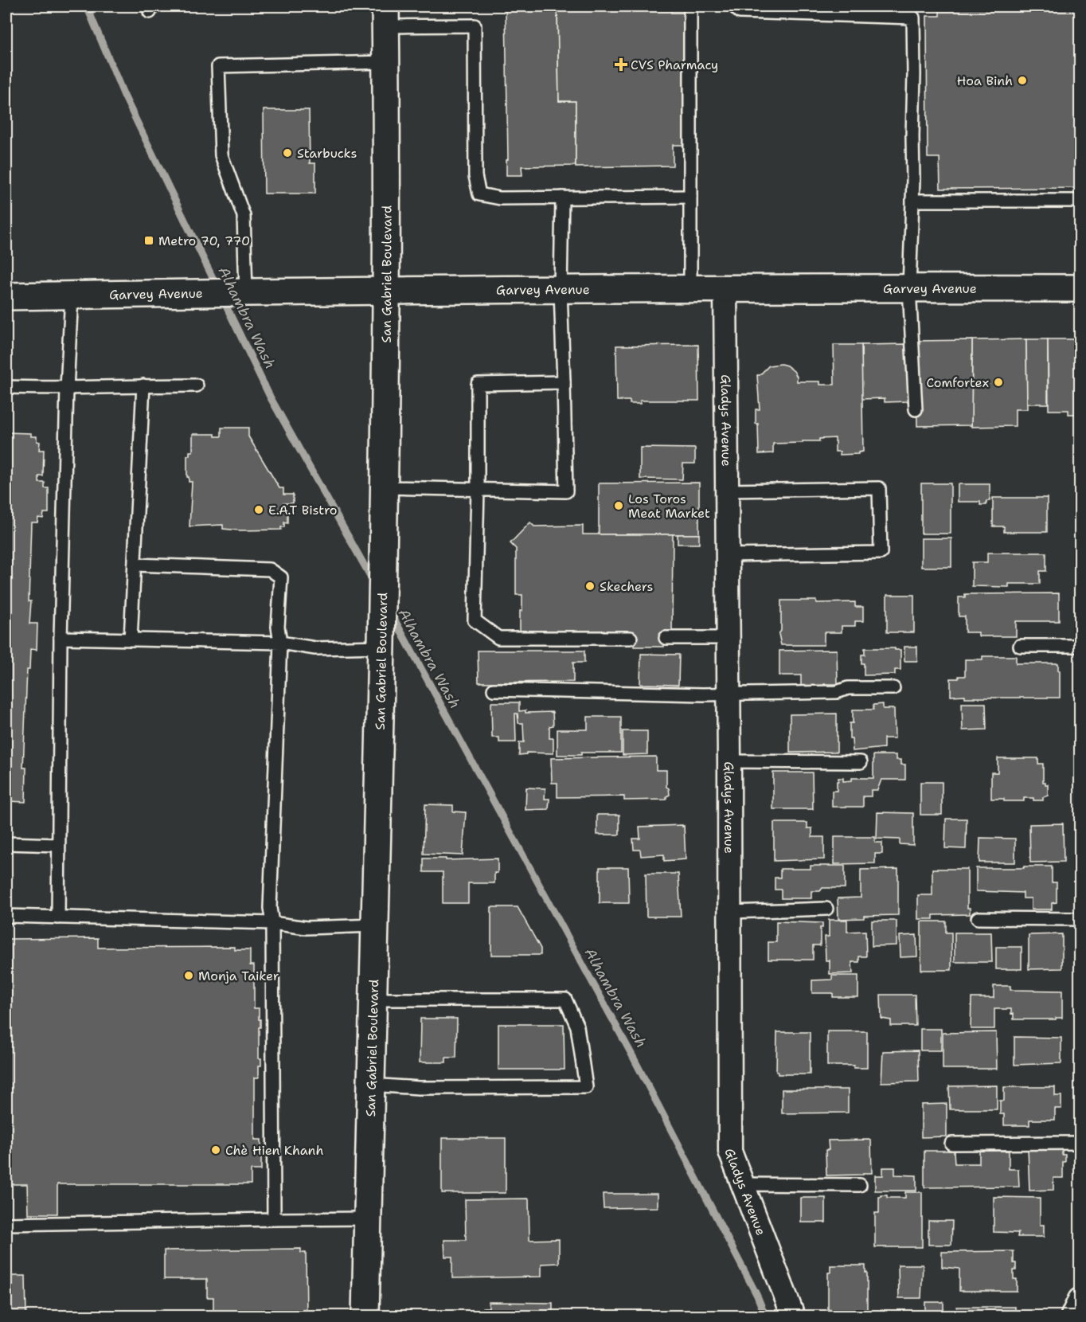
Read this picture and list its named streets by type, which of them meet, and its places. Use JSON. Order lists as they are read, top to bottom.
{
  "streets": {
    "main road": ["San Gabriel Boulevard", "Garvey Avenue"],
    "street": ["Gladys Avenue"]
  },
  "crossings": [
    ["San Gabriel Boulevard", "Garvey Avenue"],
    ["Garvey Avenue", "Gladys Avenue"]
  ],
  "water": ["Alhambra Wash"],
  "places": {
    "health": ["CVS Pharmacy"],
    "other": [
      "Hoa Binh",
      "Starbucks",
      "Comfortex",
      "Los Toros Meat Market",
      "E.A.T Bistro",
      "Skechers",
      "Monja Taiker",
      "Chè Hien Khanh"
    ],
    "transit": ["Metro 70, 770"]
  }
}
